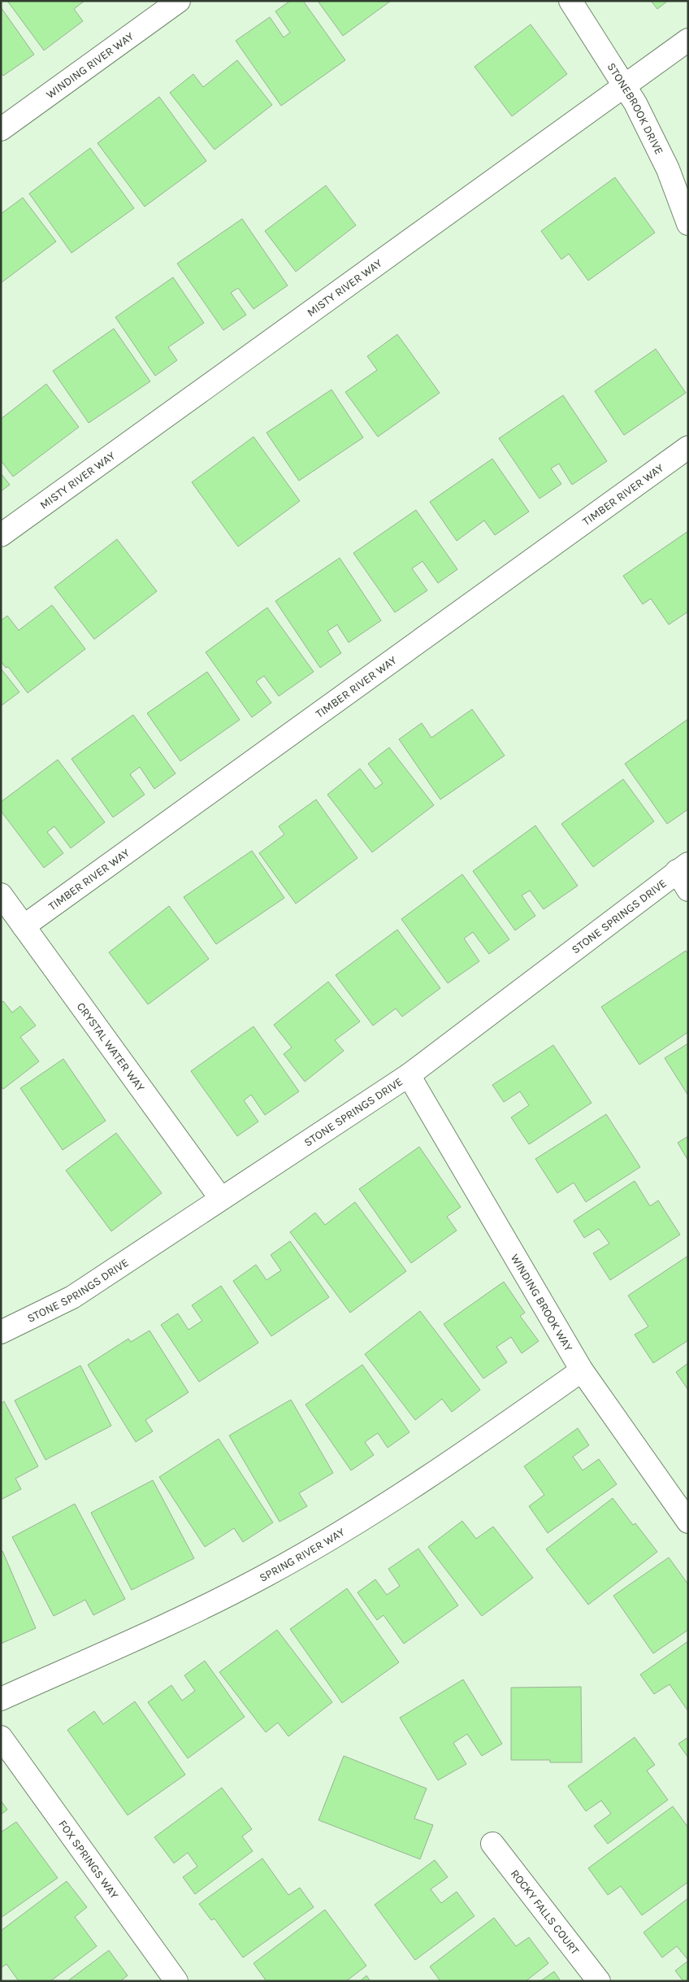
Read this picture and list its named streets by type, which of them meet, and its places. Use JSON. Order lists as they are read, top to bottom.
{
  "streets": {
    "street": [
      "WINDING RIVER WAY",
      "STONEBROOK DRIVE",
      "MISTY RIVER WAY",
      "TIMBER RIVER WAY",
      "STONE SPRINGS DRIVE",
      "CRYSTAL WATER WAY",
      "WINDING BROOK WAY",
      "SPRING RIVER WAY",
      "FOX SPRINGS WAY",
      "ROCKY FALLS COURT"
    ]
  },
  "crossings": [
    ["STONEBROOK DRIVE", "MISTY RIVER WAY"],
    ["TIMBER RIVER WAY", "CRYSTAL WATER WAY"],
    ["STONE SPRINGS DRIVE", "CRYSTAL WATER WAY"],
    ["STONE SPRINGS DRIVE", "WINDING BROOK WAY"],
    ["WINDING BROOK WAY", "SPRING RIVER WAY"]
  ]
}
